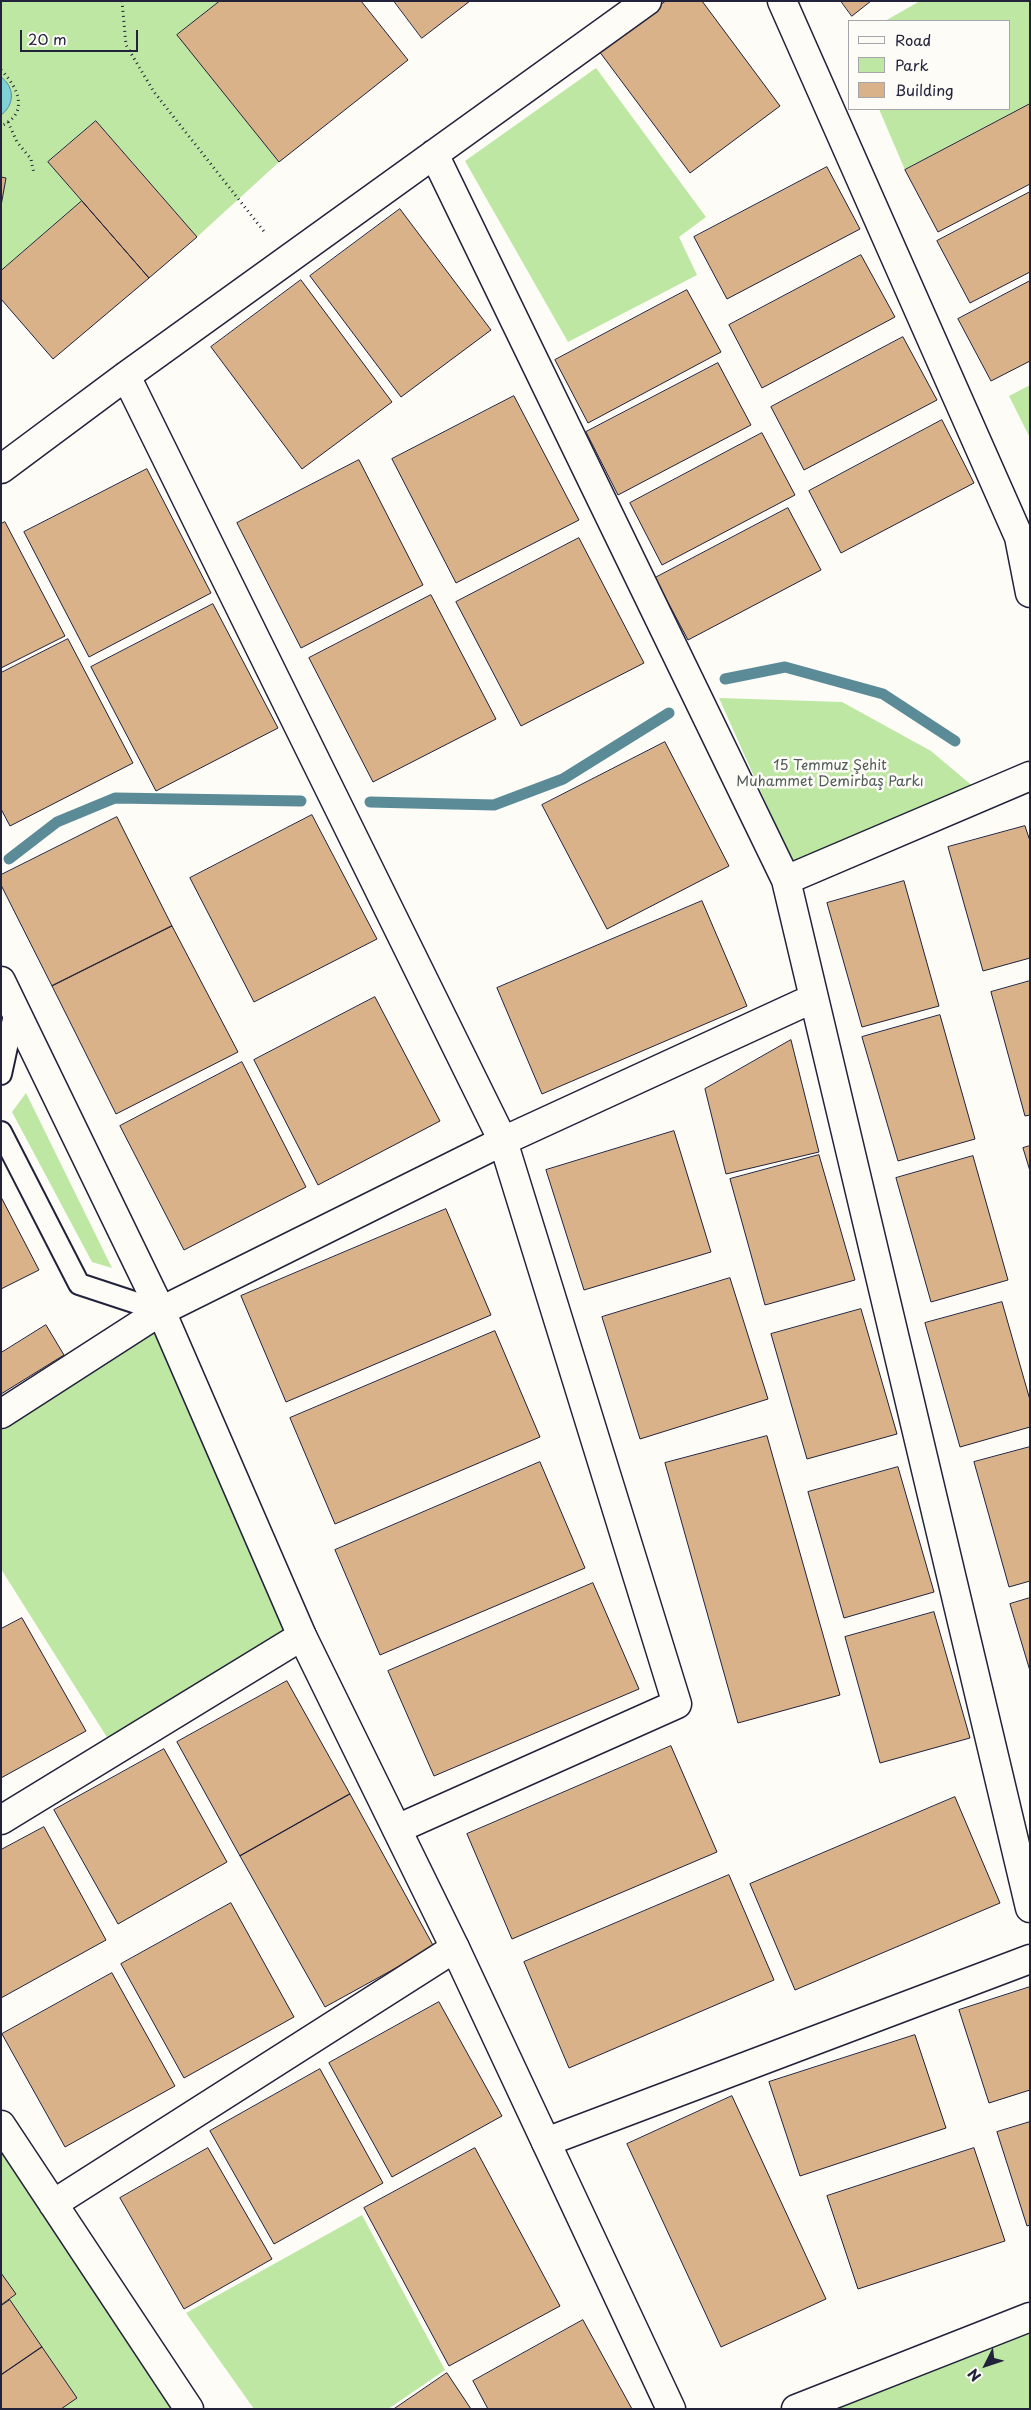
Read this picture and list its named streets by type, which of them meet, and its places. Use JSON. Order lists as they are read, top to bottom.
{
  "parks": ["15 Temmuz Şehit Muhammet Demirbaş Parkı"],
  "legend": ["Road", "Park", "Building"],
  "scale_bar": "20 m",
  "north": "bottom left"
}
